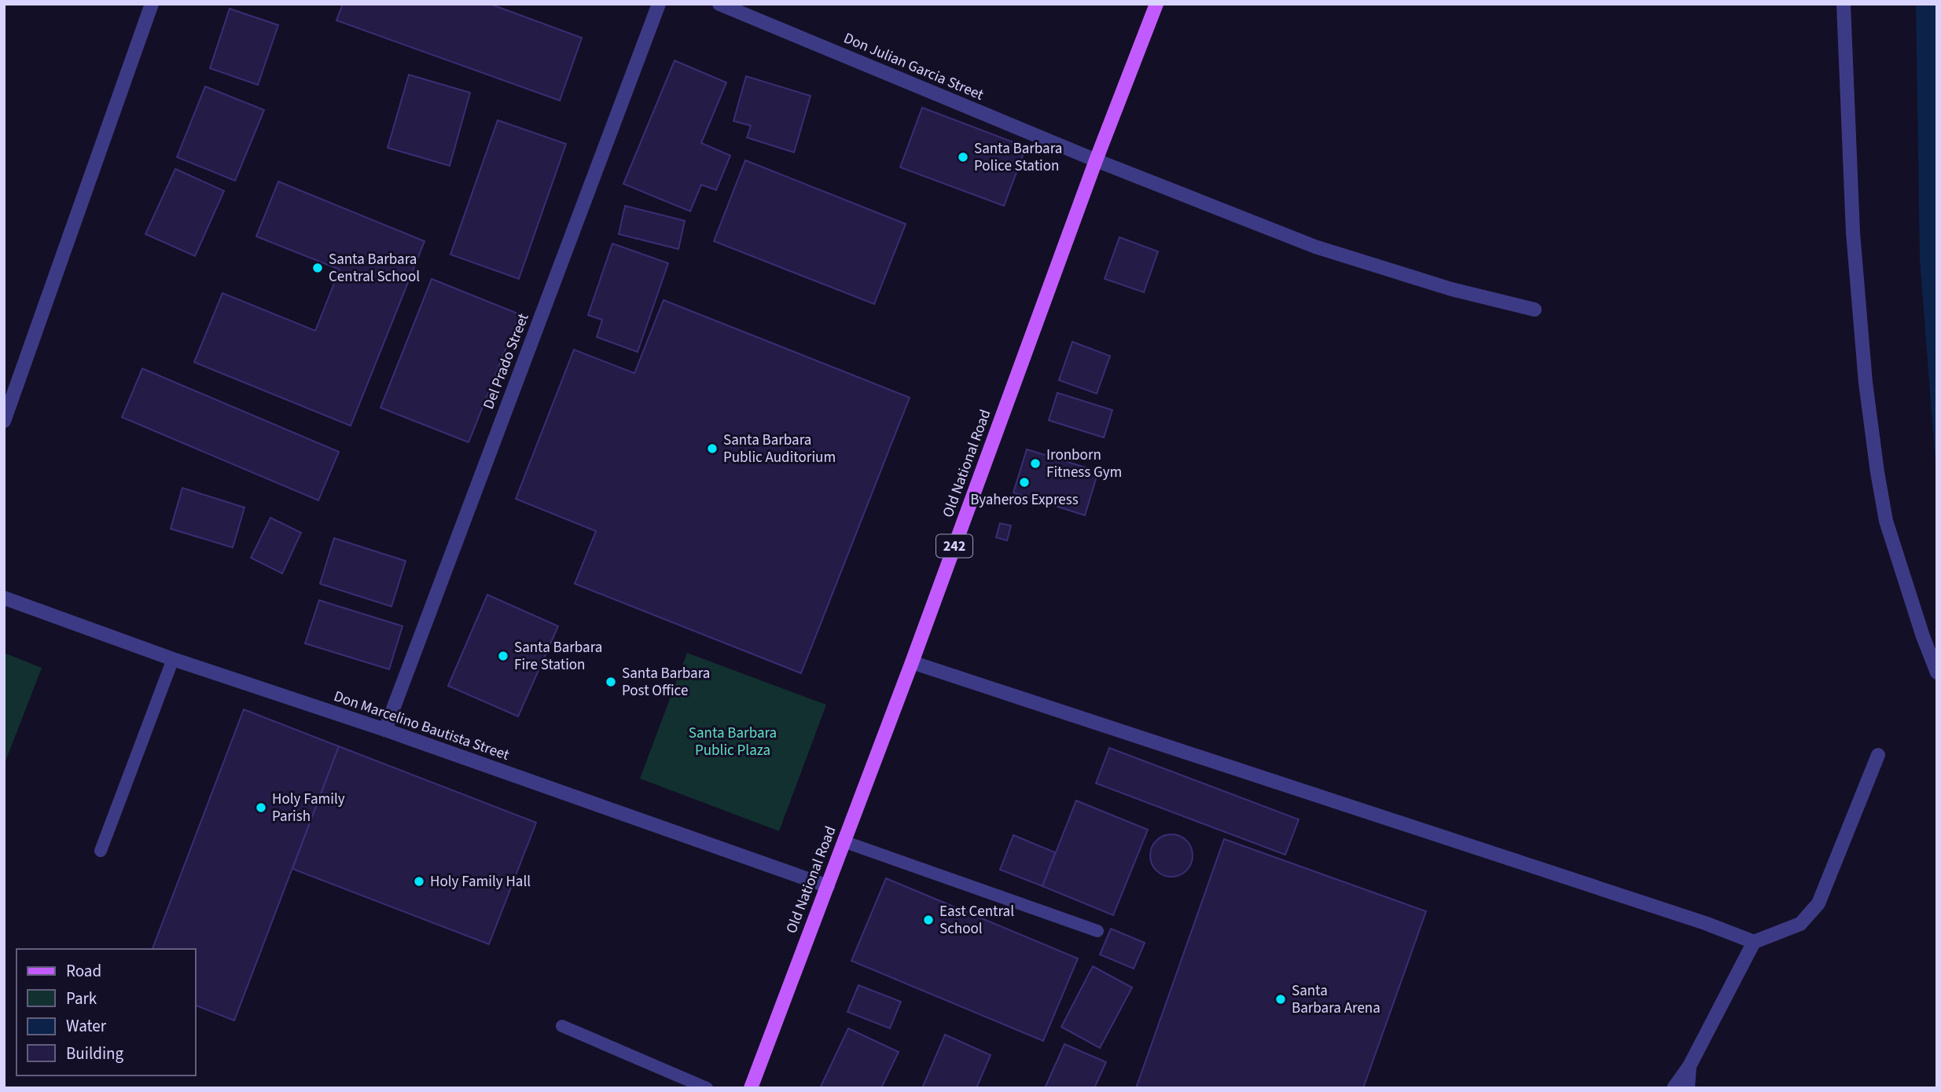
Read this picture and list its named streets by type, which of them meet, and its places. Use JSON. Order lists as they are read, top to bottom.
{
  "streets": {
    "main road": ["Old National Road", "242"],
    "street": ["Don Julian Garcia Street", "Del Prado Street", "Don Marcelino Bautista Street"]
  },
  "crossings": [
    ["Don Julian Garcia Street", "Old National Road"],
    ["Del Prado Street", "Don Marcelino Bautista Street"],
    ["Old National Road", "Don Marcelino Bautista Street"]
  ],
  "parks": ["Santa Barbara Public Plaza"],
  "places": [
    "Santa Barbara Police Station",
    "Santa Barbara Central School",
    "Santa Barbara Public Auditorium",
    "Ironborn Fitness Gym",
    "Byaheros Express",
    "Santa Barbara Fire Station",
    "Santa Barbara Post Office",
    "Holy Family Parish",
    "Holy Family Hall",
    "East Central School",
    "Santa Barbara Arena"
  ],
  "legend": [
    "Road",
    "Park",
    "Water",
    "Building"
  ]
}
